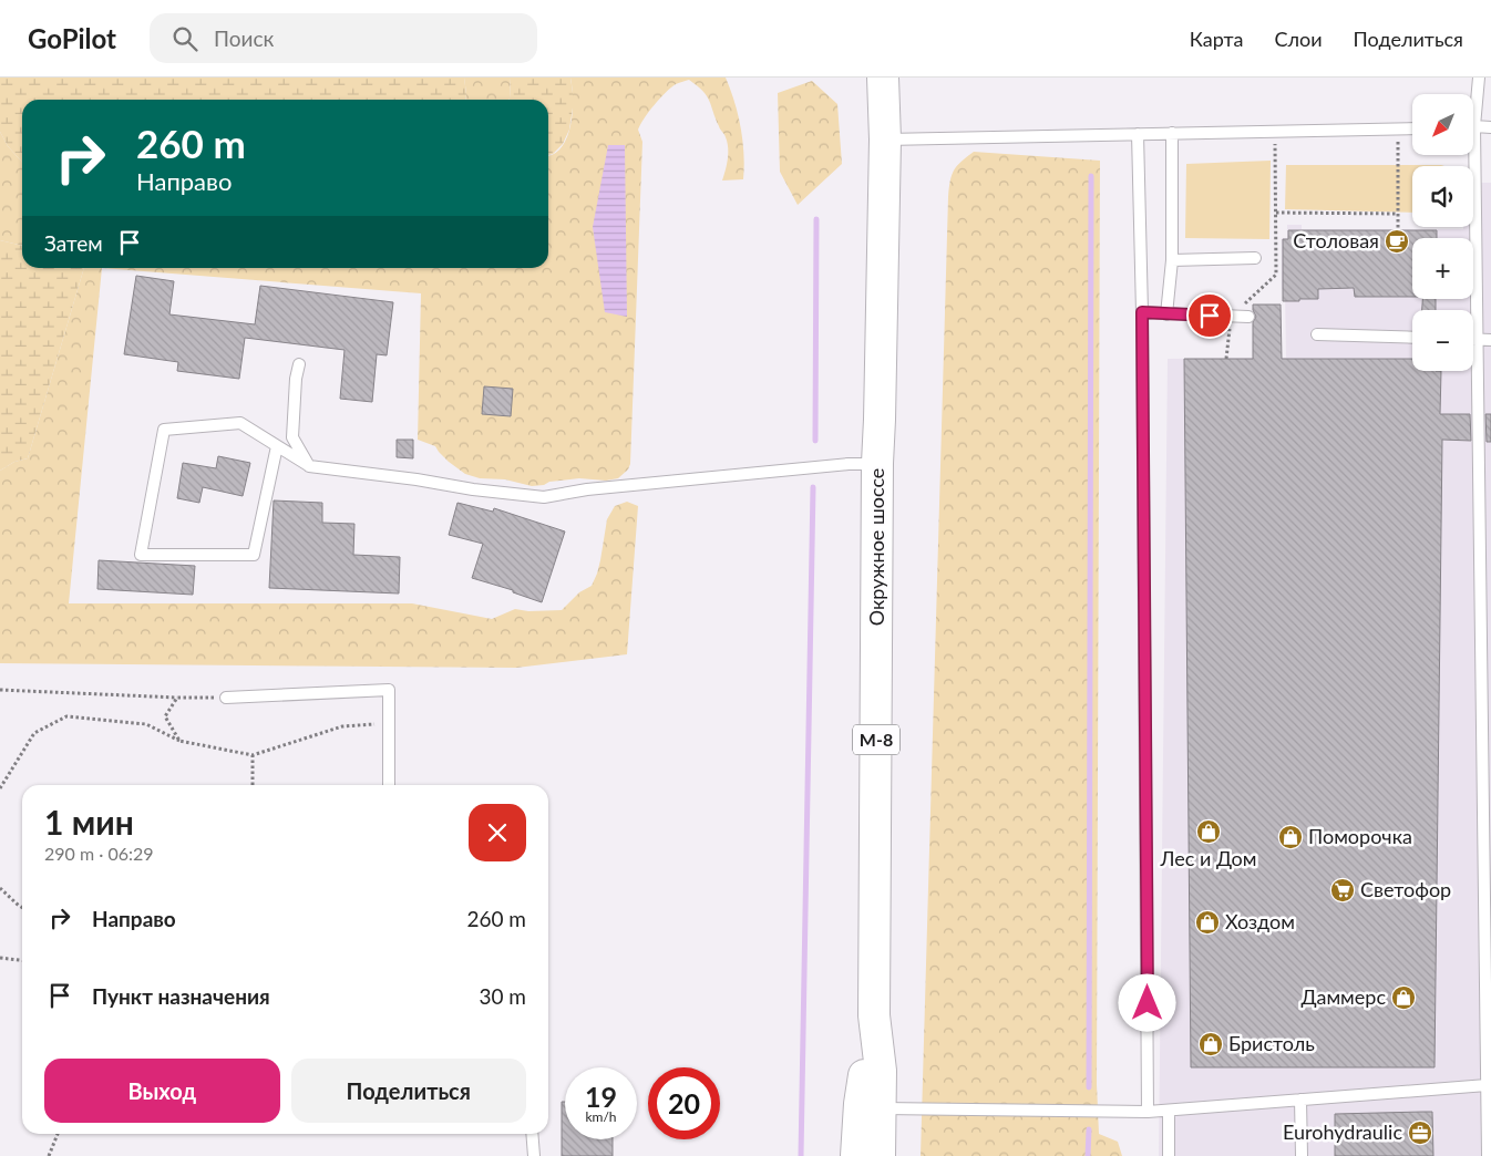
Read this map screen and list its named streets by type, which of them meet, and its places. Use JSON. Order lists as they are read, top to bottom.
{
  "streets": {
    "main road": ["Окружное шоссе", "М-8"]
  },
  "places": {
    "cafe": ["Столовая"],
    "shop": [
      "Лес и Дом",
      "Поморочка",
      "Хоздом",
      "Даммерс",
      "Бристоль"
    ],
    "supermarket": ["Светофор"],
    "office": ["Eurohydraulic"]
  },
  "north": "bottom left",
  "page": {
    "header": "GoPilot",
    "search": "Поиск",
    "nav": ["Карта", "Слои", "Поделиться"],
    "map_buttons": ["+", "−"],
    "turn": ["260 m", "Направо"],
    "then": "Затем",
    "heading": ["1 мин", "290 m · 06:29"],
    "list": [
      {
        "name": "Направо",
        "value": "260 m"
      },
      {
        "name": "Пункт назначения",
        "value": "30 m"
      }
    ],
    "buttons": ["Выход", "Поделиться"],
    "speed": "19 km/h",
    "limit": "20"
  }
}
